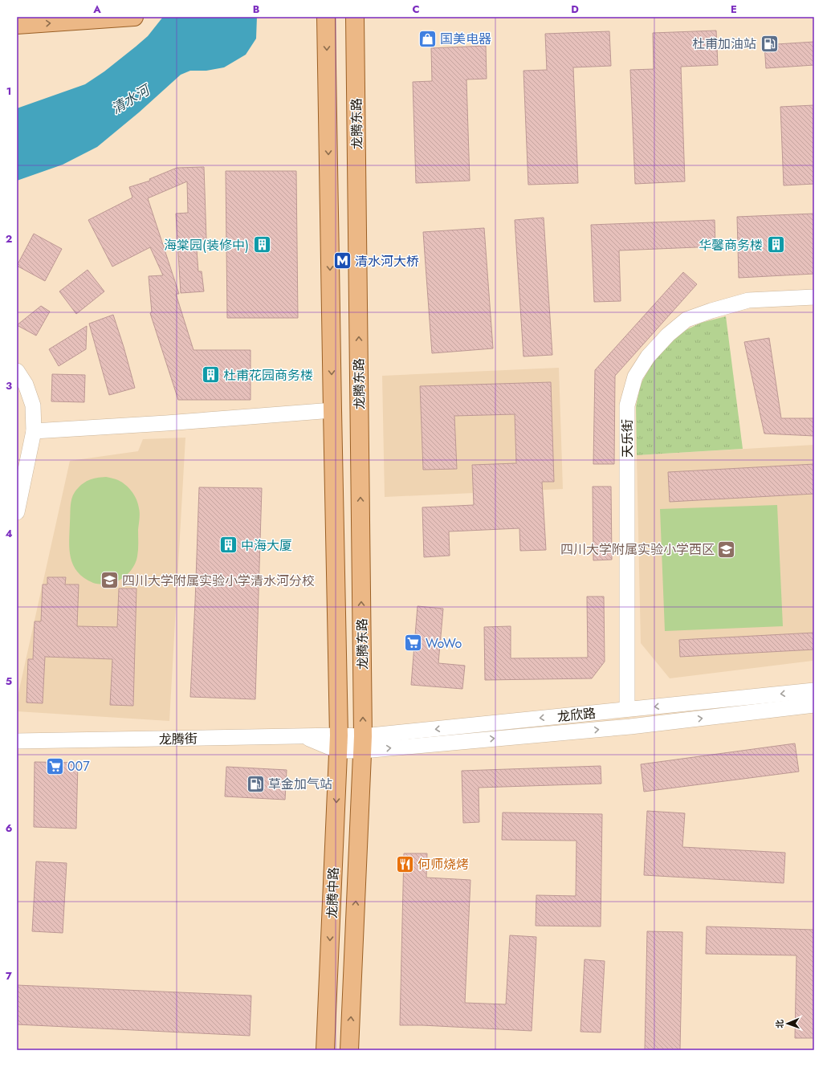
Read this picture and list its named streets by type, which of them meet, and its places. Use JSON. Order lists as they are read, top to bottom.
{
  "streets": {
    "main road": ["龙腾东路", "龙腾中路"],
    "street": ["天乐街", "龙欣路", "龙腾街"]
  },
  "crossings": [
    ["龙腾东路", "龙欣路"],
    ["龙腾东路", "龙腾街"],
    ["龙腾东路", "龙腾中路"],
    ["天乐街", "龙欣路"],
    ["龙欣路", "龙腾街"],
    ["龙欣路", "龙腾中路"],
    ["龙腾街", "龙腾中路"]
  ],
  "water": ["清水河"],
  "places": {
    "shop": ["国美电器"],
    "fuel station": ["杜甫加油站", "草金加气站"],
    "building": [
      "海棠园(装修中)",
      "华馨商务楼",
      "杜甫花园商务楼",
      "中海大厦"
    ],
    "metro station": ["清水河大桥"],
    "school or university": ["四川大学附属实验小学西区", "四川大学附属实验小学清水河分校"],
    "supermarket": ["WoWo", "007"],
    "restaurant": ["何师烧烤"]
  },
  "north": "left",
  "grid": {
    "columns": [
      "A",
      "B",
      "C",
      "D",
      "E"
    ],
    "rows": [
      "1",
      "2",
      "3",
      "4",
      "5",
      "6",
      "7"
    ]
  }
}
